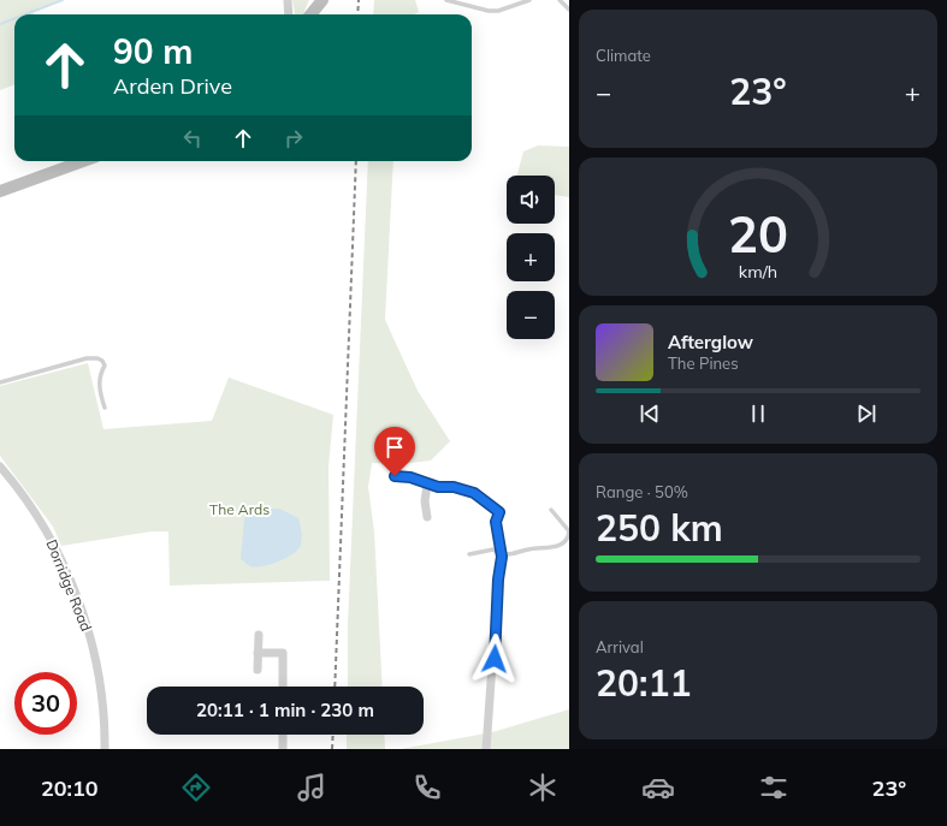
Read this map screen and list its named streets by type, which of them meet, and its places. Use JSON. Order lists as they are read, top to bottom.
{
  "streets": {
    "street": ["Dorridge Road"]
  },
  "parks": ["The Ards"],
  "page": {
    "tile": [
      "Climate",
      ["Range · 50%", "250 km"],
      ["Arrival", "20:11"]
    ],
    "turn": ["90 m", "Arden Drive"],
    "heat": ["−", "23°", "+"],
    "map_buttons": ["+", "−"],
    "song": ["Afterglow", "The Pines"],
    "limit": "30",
    "trip": "20:11 · 1 min · 230 m",
    "tabs": ["20:10", "23°"],
    "gauge": ["20", "km/h"]
  }
}
